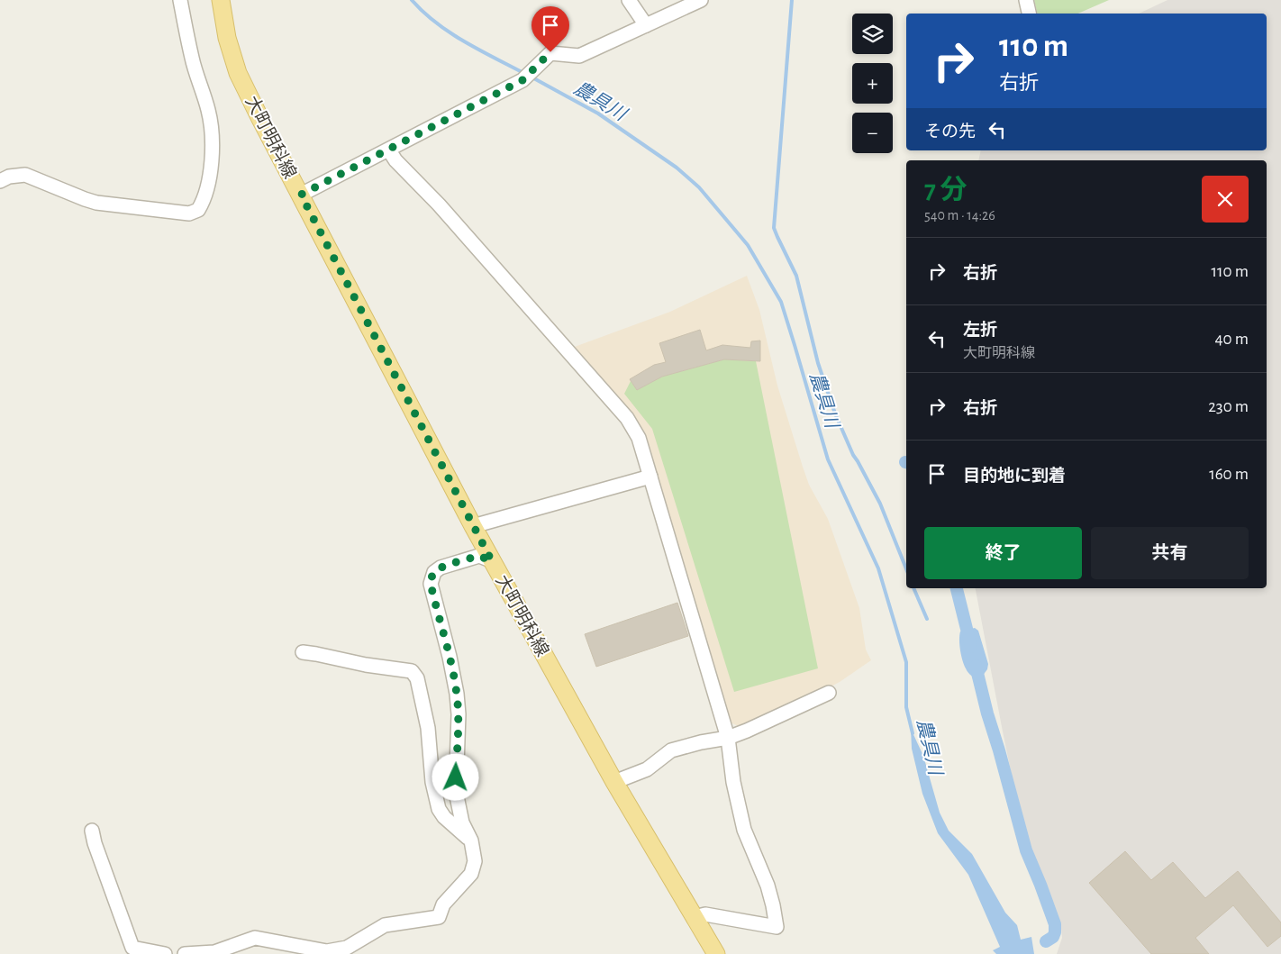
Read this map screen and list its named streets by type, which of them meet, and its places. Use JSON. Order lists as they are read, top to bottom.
{
  "streets": {
    "main road": ["大町明科線"]
  },
  "water": ["農具川"],
  "page": {
    "map_buttons": ["+", "−"],
    "turn": ["110 m", "右折"],
    "then": "その先",
    "heading": ["7 分", "540 m · 14:26"],
    "list": [
      {
        "name": "右折",
        "value": "110 m"
      },
      {
        "name": "左折",
        "note": "大町明科線",
        "value": "40 m"
      },
      {
        "name": "右折",
        "value": "230 m"
      },
      {
        "name": "目的地に到着",
        "value": "160 m"
      }
    ],
    "buttons": ["終了", "共有"]
  }
}
